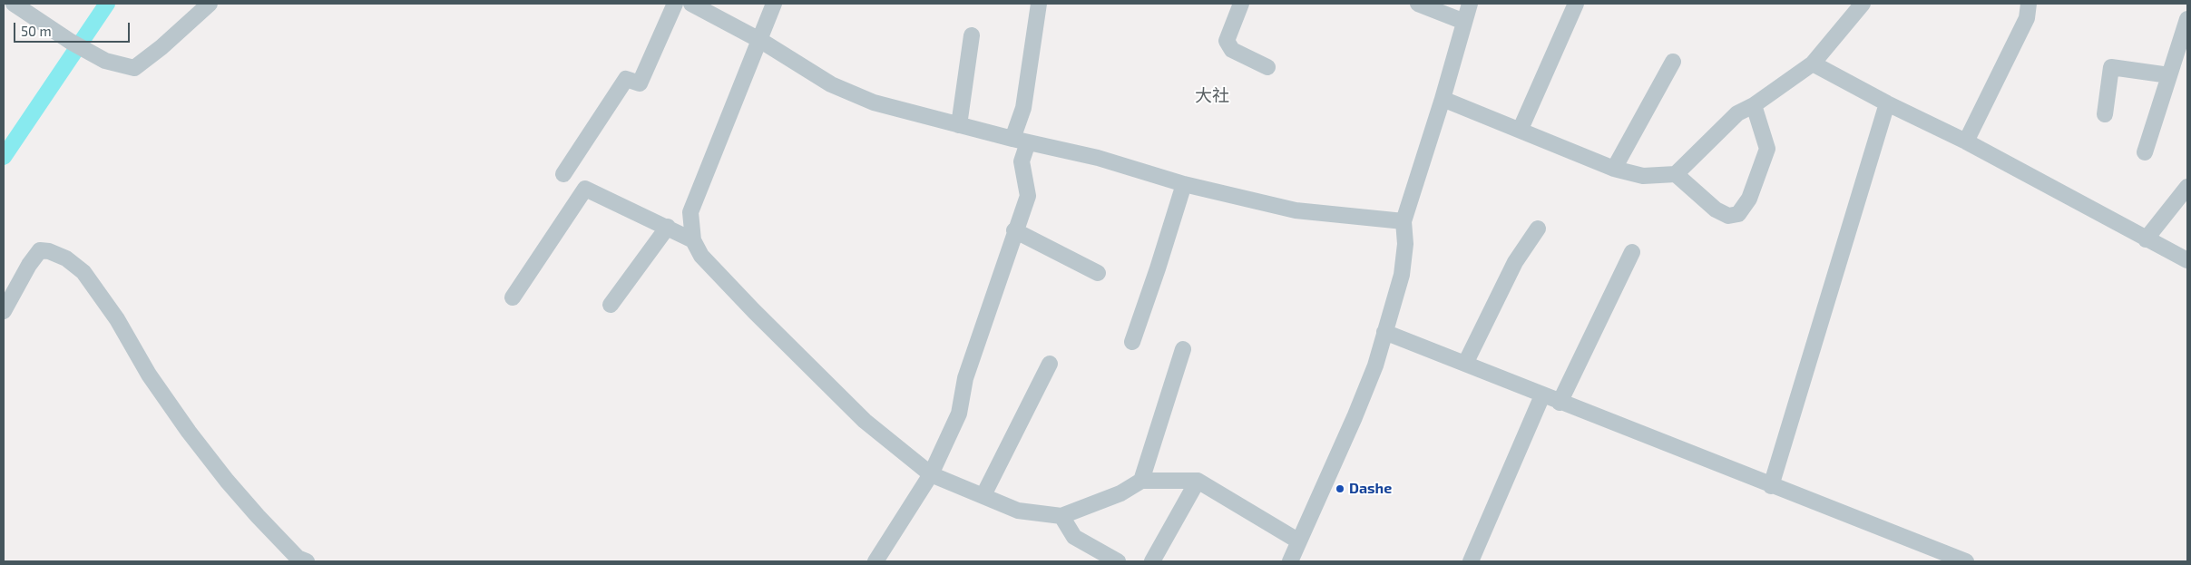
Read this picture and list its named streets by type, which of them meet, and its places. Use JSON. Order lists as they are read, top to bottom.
{
  "districts": ["大社"],
  "places": ["Dashe"],
  "scale_bar": "50 m"
}
